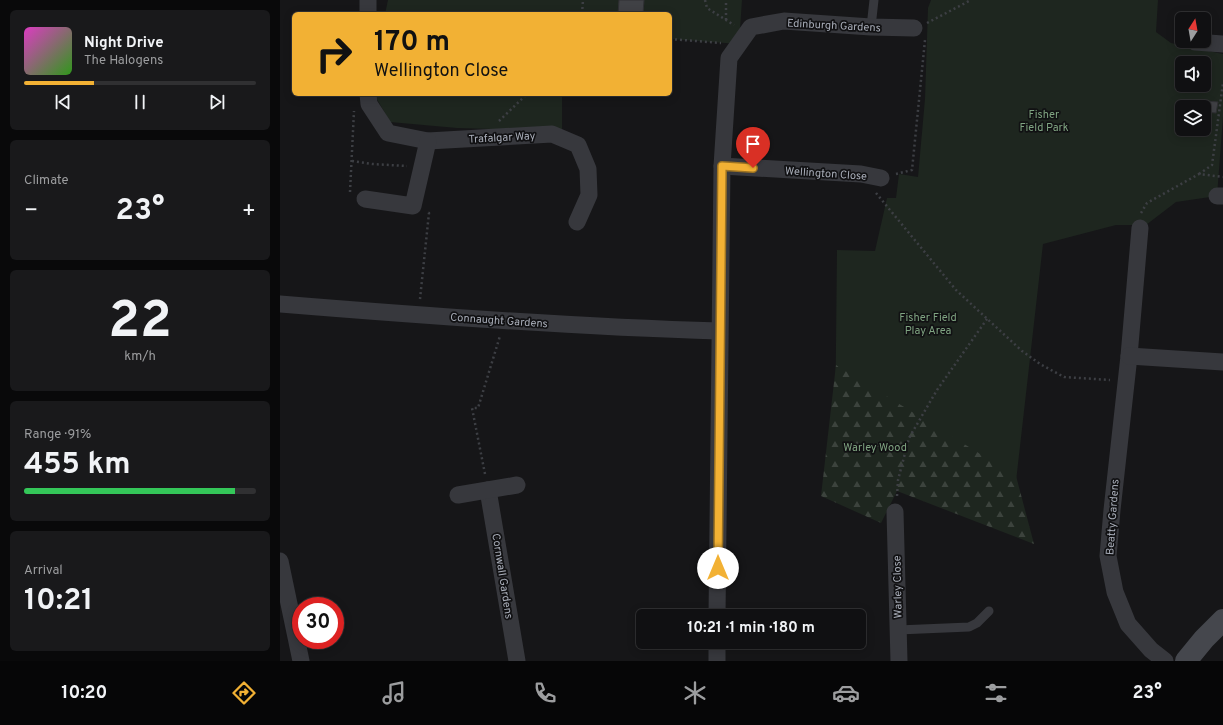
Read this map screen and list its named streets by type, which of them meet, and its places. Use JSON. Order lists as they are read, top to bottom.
{
  "streets": {
    "street": [
      "Edinburgh Gardens",
      "Trafalgar Way",
      "Wellington Close",
      "Connaught Gardens",
      "Beatty Gardens",
      "Cornwall Gardens",
      "Warley Close"
    ]
  },
  "crossings": [
    ["Edinburgh Gardens", "Wellington Close"],
    ["Edinburgh Gardens", "Connaught Gardens"]
  ],
  "parks": ["Fisher Field Park", "Fisher Field Play Area", "Warley Wood"],
  "north": "top",
  "page": {
    "turn": ["170 m", "Wellington Close"],
    "song": ["Night Drive", "The Halogens"],
    "tile": [
      "Climate",
      ["22", "km/h"],
      ["Range · 91%", "455 km"],
      ["Arrival", "10:21"]
    ],
    "heat": ["−", "23°", "+"],
    "limit": "30",
    "trip": "10:21 · 1 min · 180 m",
    "tabs": ["10:20", "23°"]
  }
}
